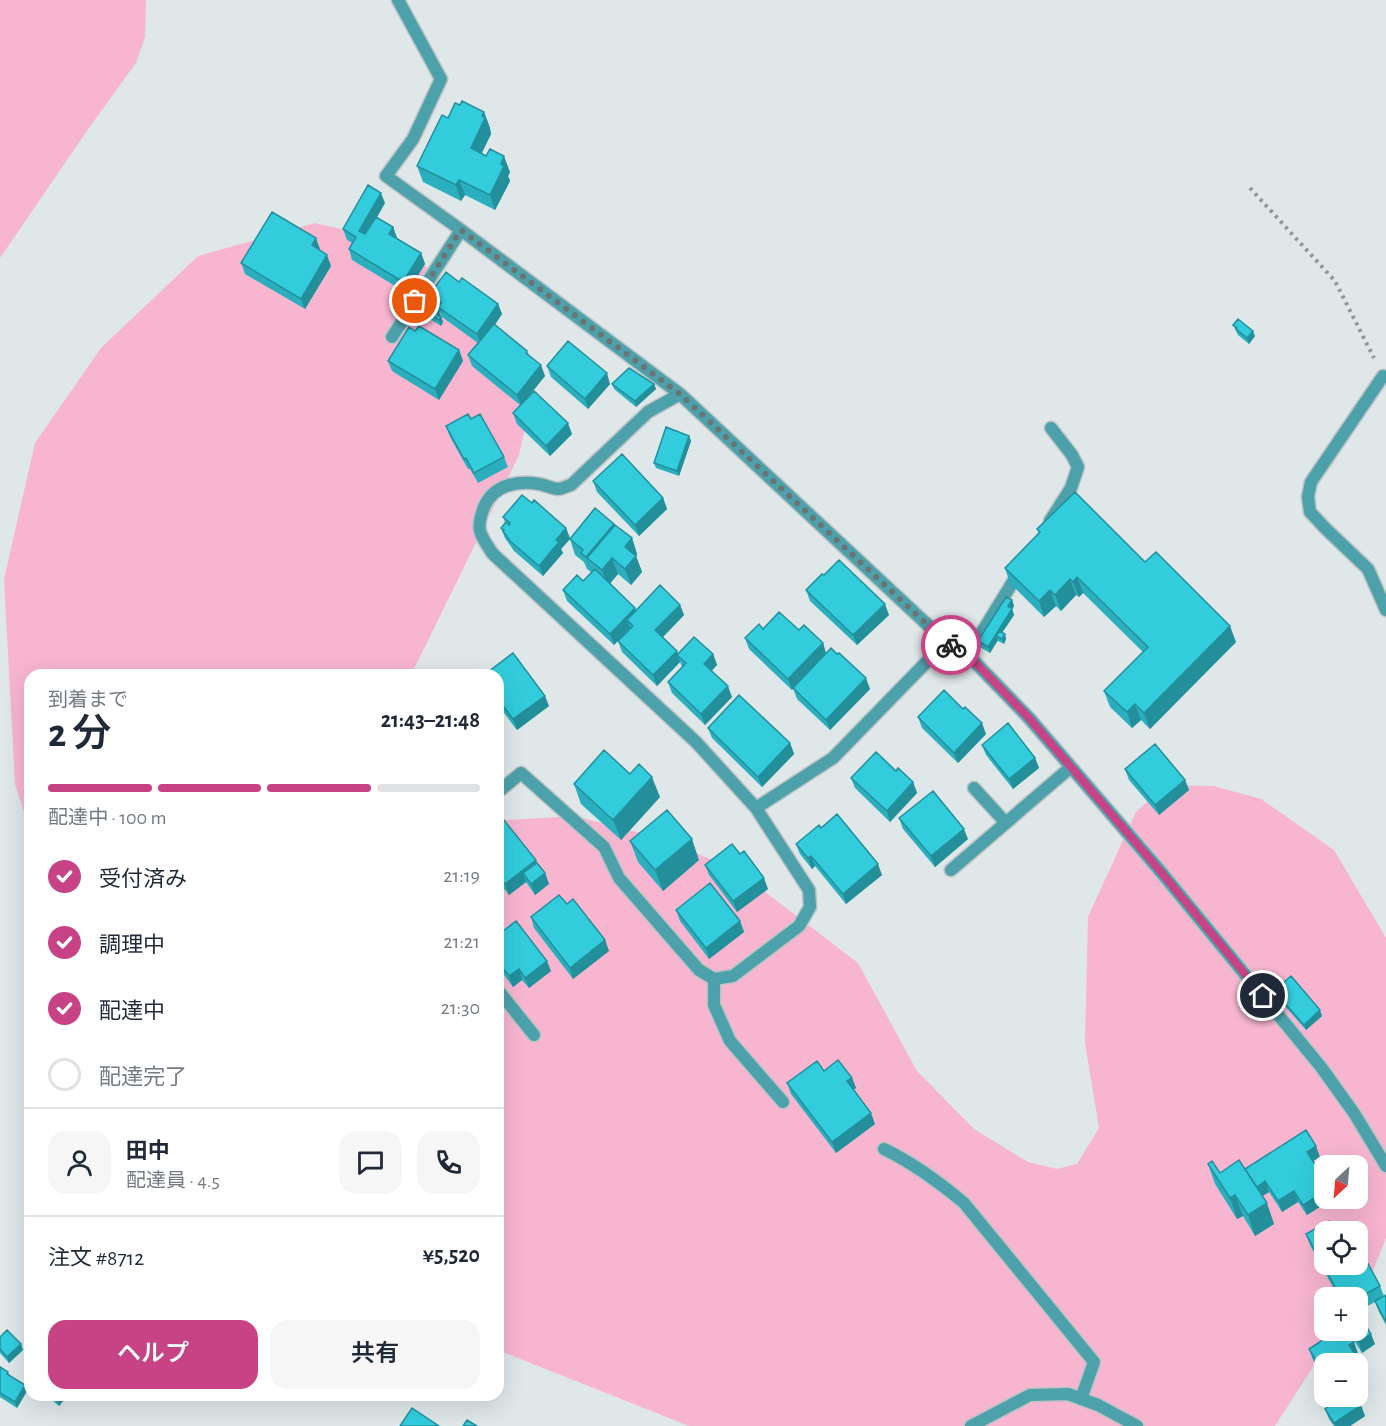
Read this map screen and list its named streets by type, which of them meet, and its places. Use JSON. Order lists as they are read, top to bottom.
{
  "north": "bottom left",
  "page": {
    "heading": ["2 分", "到着まで", "21:43–21:48"],
    "panel": [
      "田中",
      "配達員 · 4.5",
      "注文 #8712",
      "¥5,520"
    ],
    "bar": "配達中 · 100 m",
    "list": [
      ["受付済み", "21:19"],
      ["調理中", "21:21"],
      ["配達中", "21:30"],
      "配達完了"
    ],
    "map_buttons": ["+", "−"],
    "buttons": ["ヘルプ", "共有"]
  }
}
